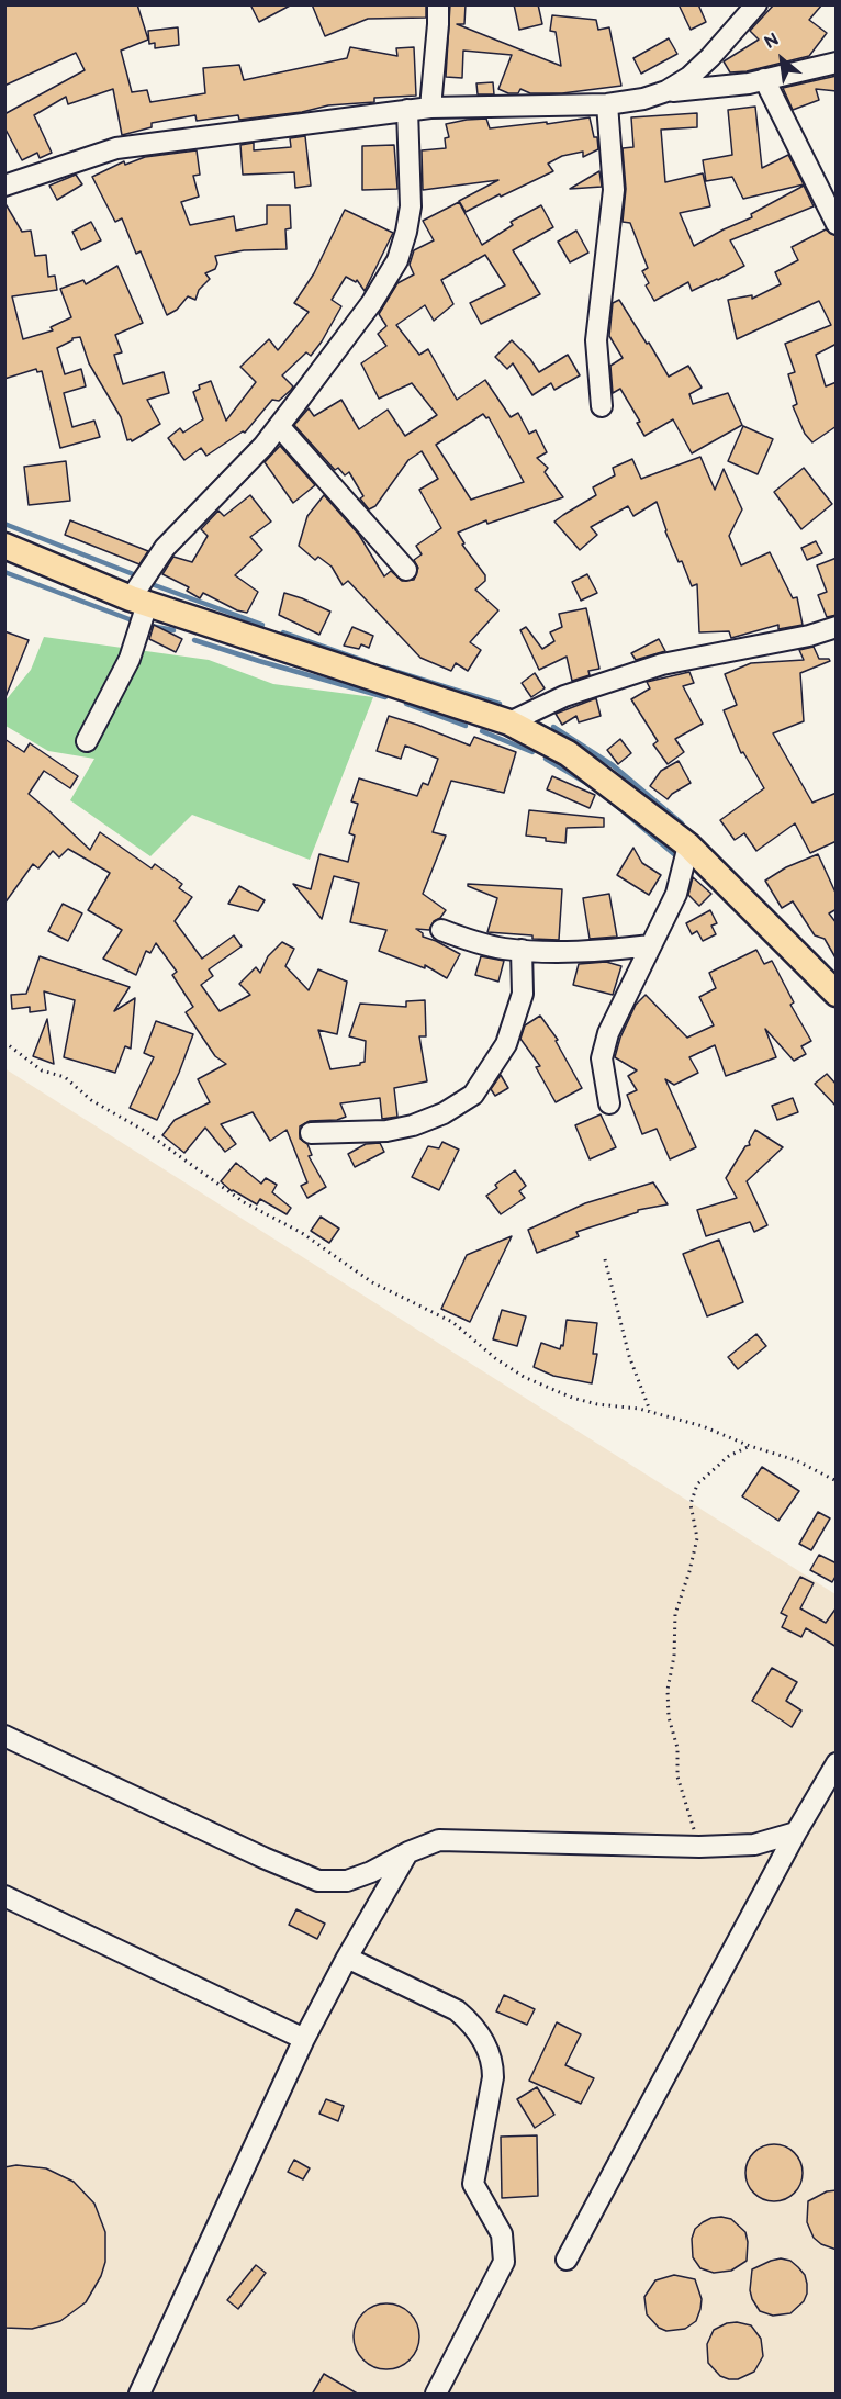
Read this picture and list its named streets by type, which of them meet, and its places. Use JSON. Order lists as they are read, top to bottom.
{
  "north": "top left"
}
